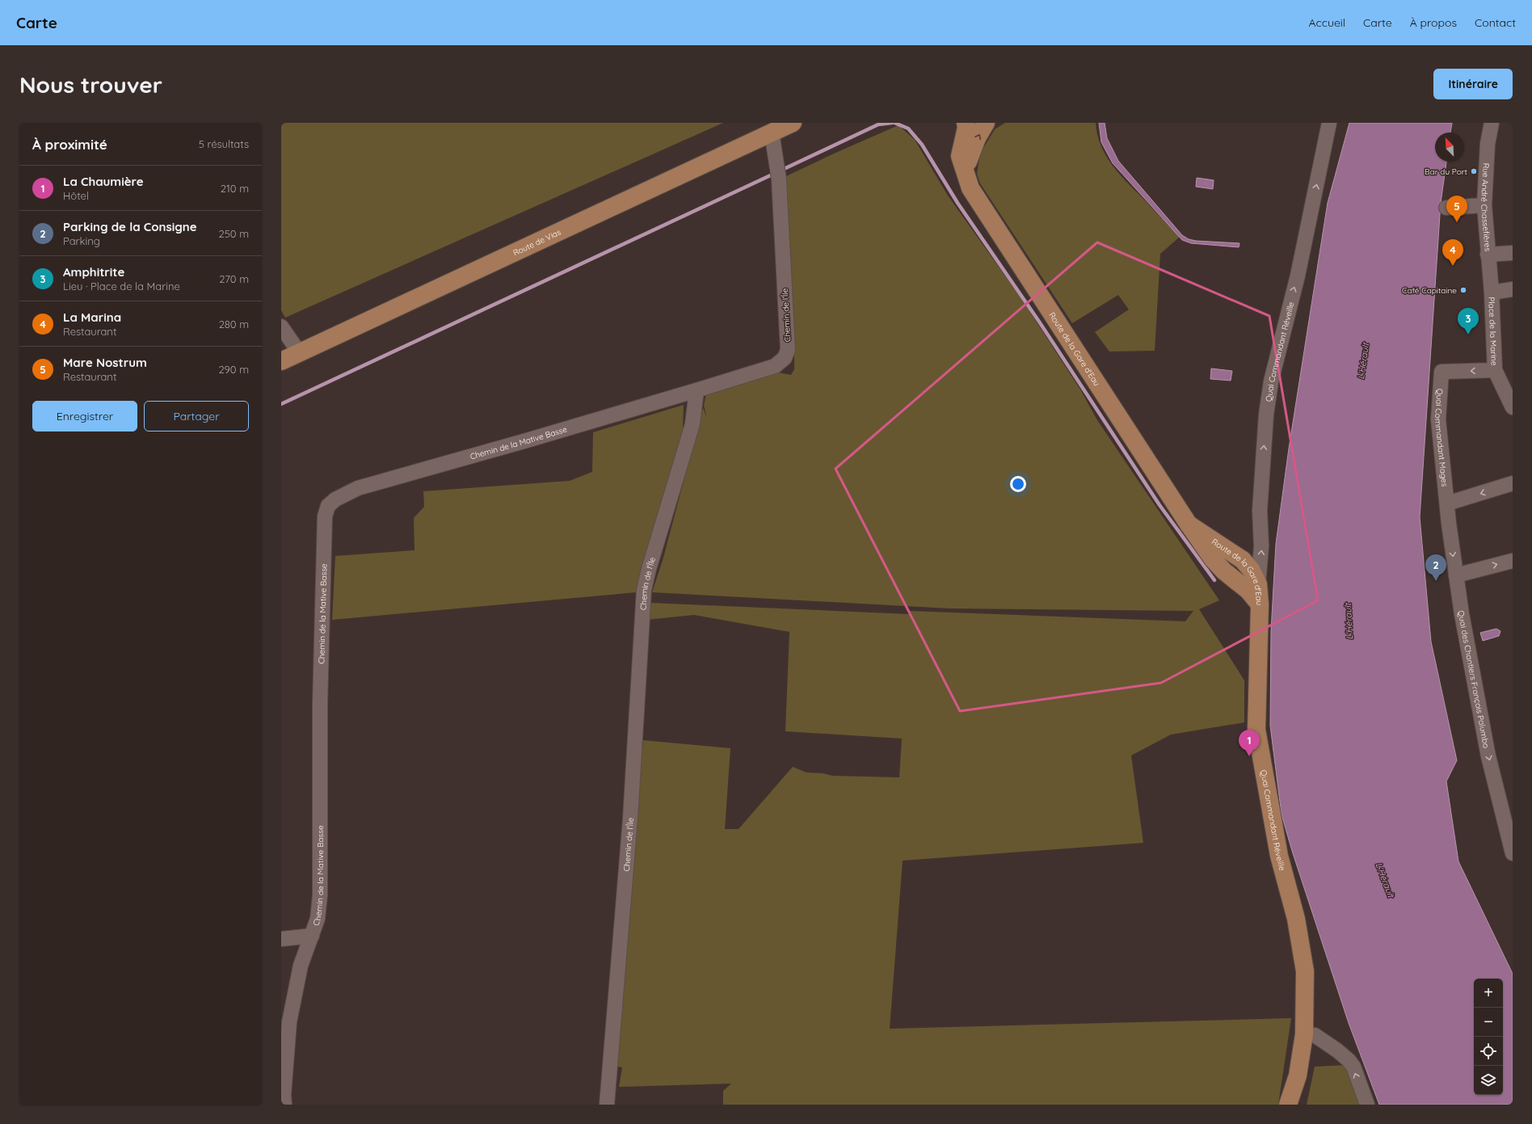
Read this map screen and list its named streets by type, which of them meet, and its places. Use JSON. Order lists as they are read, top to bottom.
{
  "streets": {
    "main road": ["Route de Vias", "Route de la Gare d'Eau", "Quai Commandant Réveille"],
    "street": [
      "Rue André Chassefières",
      "Chemin de l'Île",
      "Place de la Marine",
      "Quai Commandant Mages",
      "Chemin de la Mative Basse",
      "Quai des Chantiers François Palumbo"
    ]
  },
  "crossings": [
    ["Rue André Chassefières", "Place de la Marine"],
    ["Route de Vias", "Chemin de l'Île"],
    ["Chemin de l'Île", "Chemin de la Mative Basse"],
    ["Place de la Marine", "Quai Commandant Mages"],
    ["Route de la Gare d'Eau", "Quai Commandant Réveille"],
    ["Quai Commandant Mages", "Quai des Chantiers François Palumbo"]
  ],
  "one_way": ["Quai Commandant Réveille", "Quai des Chantiers François Palumbo"],
  "water": ["L'Hérault"],
  "places": ["Bar du Port", "Café Capitaine"],
  "north": "top left",
  "page": {
    "header": "Carte",
    "nav": [
      "Accueil",
      "Carte",
      "À propos",
      "Contact"
    ],
    "buttons": [
      "Itinéraire",
      ["Enregistrer", "Partager"]
    ],
    "title": "Nous trouver",
    "heading": ["À proximité", "5 résultats"],
    "list": [
      {
        "mark": "1",
        "name": "La Chaumière",
        "note": "Hôtel",
        "value": "210 m"
      },
      {
        "mark": "2",
        "name": "Parking de la Consigne",
        "note": "Parking",
        "value": "250 m"
      },
      {
        "mark": "3",
        "name": "Amphitrite",
        "note": "Lieu · Place de la Marine",
        "value": "270 m"
      },
      {
        "mark": "4",
        "name": "La Marina",
        "note": "Restaurant",
        "value": "280 m"
      },
      {
        "mark": "5",
        "name": "Mare Nostrum",
        "note": "Restaurant",
        "value": "290 m"
      }
    ],
    "pins": [
      "5",
      "4",
      "3",
      "2",
      "1"
    ],
    "map_buttons": ["+", "−"]
  }
}
